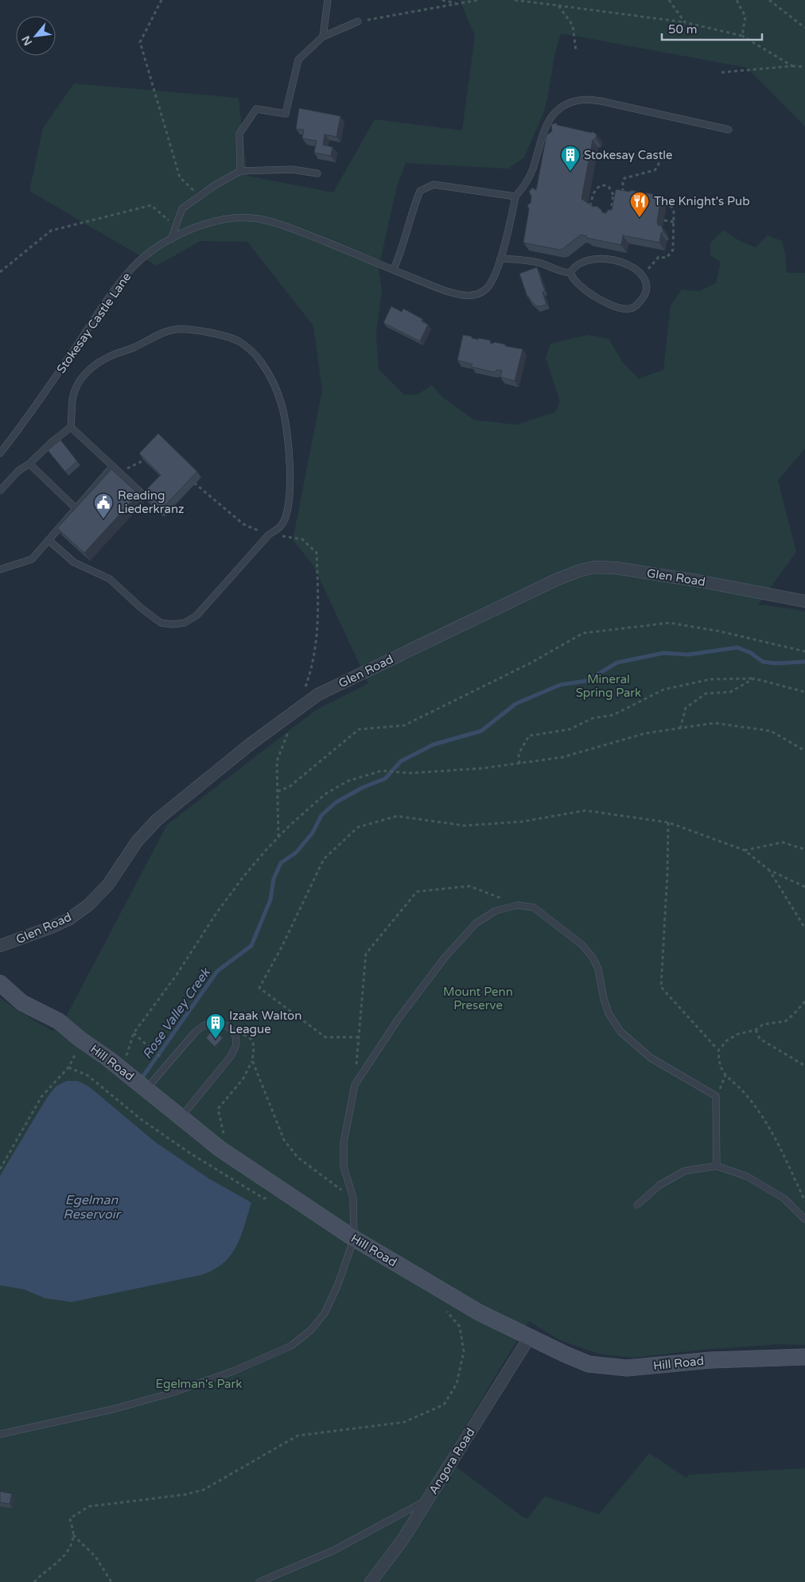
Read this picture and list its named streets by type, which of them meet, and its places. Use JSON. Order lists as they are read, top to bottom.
{
  "streets": {
    "street": ["Glen Road", "Hill Road", "Angora Road"],
    "lane": ["Stokesay Castle Lane"]
  },
  "crossings": [
    ["Hill Road", "Angora Road"]
  ],
  "water": ["Rose Valley Creek", "Egelman Reservoir"],
  "parks": ["Mineral Spring Park", "Mount Penn Preserve", "Egelman's Park"],
  "places": {
    "building": ["Stokesay Castle", "Izaak Walton League"],
    "restaurant": ["The Knight's Pub"],
    "public building": ["Reading Liederkranz"]
  },
  "scale_bar": "50 m",
  "north": "bottom left"
}
